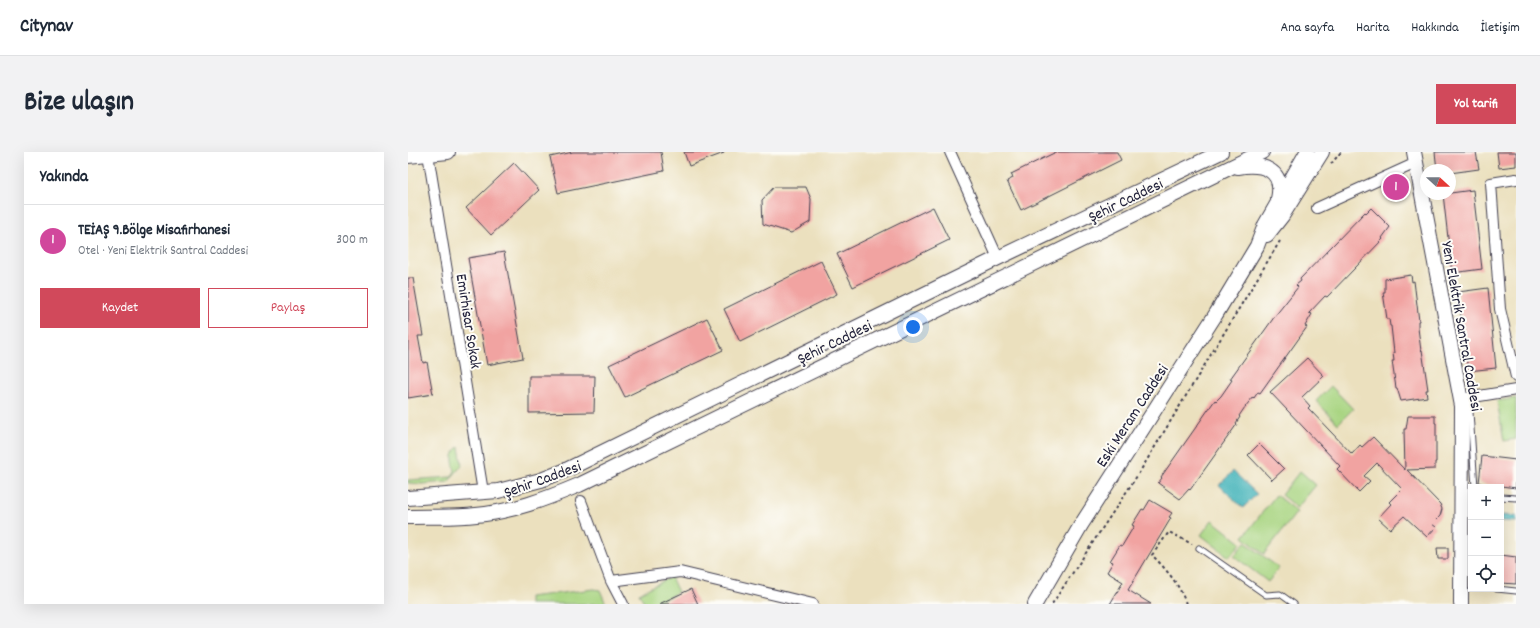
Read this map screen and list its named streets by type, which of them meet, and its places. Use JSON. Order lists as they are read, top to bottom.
{
  "streets": {
    "main road": ["Şehir Caddesi", "Yeni Elektrik Santral Caddesi", "Eski Meram Caddesi"],
    "street": ["Emirhisar Sokak"]
  },
  "crossings": [
    ["Şehir Caddesi", "Emirhisar Sokak"]
  ],
  "north": "right",
  "page": {
    "header": "Citynav",
    "nav": [
      "Ana sayfa",
      "Harita",
      "Hakkında",
      "İletişim"
    ],
    "title": "Bize ulaşın",
    "buttons": [
      "Yol tarifi",
      ["Kaydet", "Paylaş"]
    ],
    "heading": "Yakında",
    "pins": "1",
    "list": [
      {
        "mark": "1",
        "name": "TEİAŞ 9.Bölge Misafirhanesi",
        "note": "Otel · Yeni Elektrik Santral Caddesi",
        "value": "300 m"
      }
    ],
    "map_buttons": ["+", "−"]
  }
}
